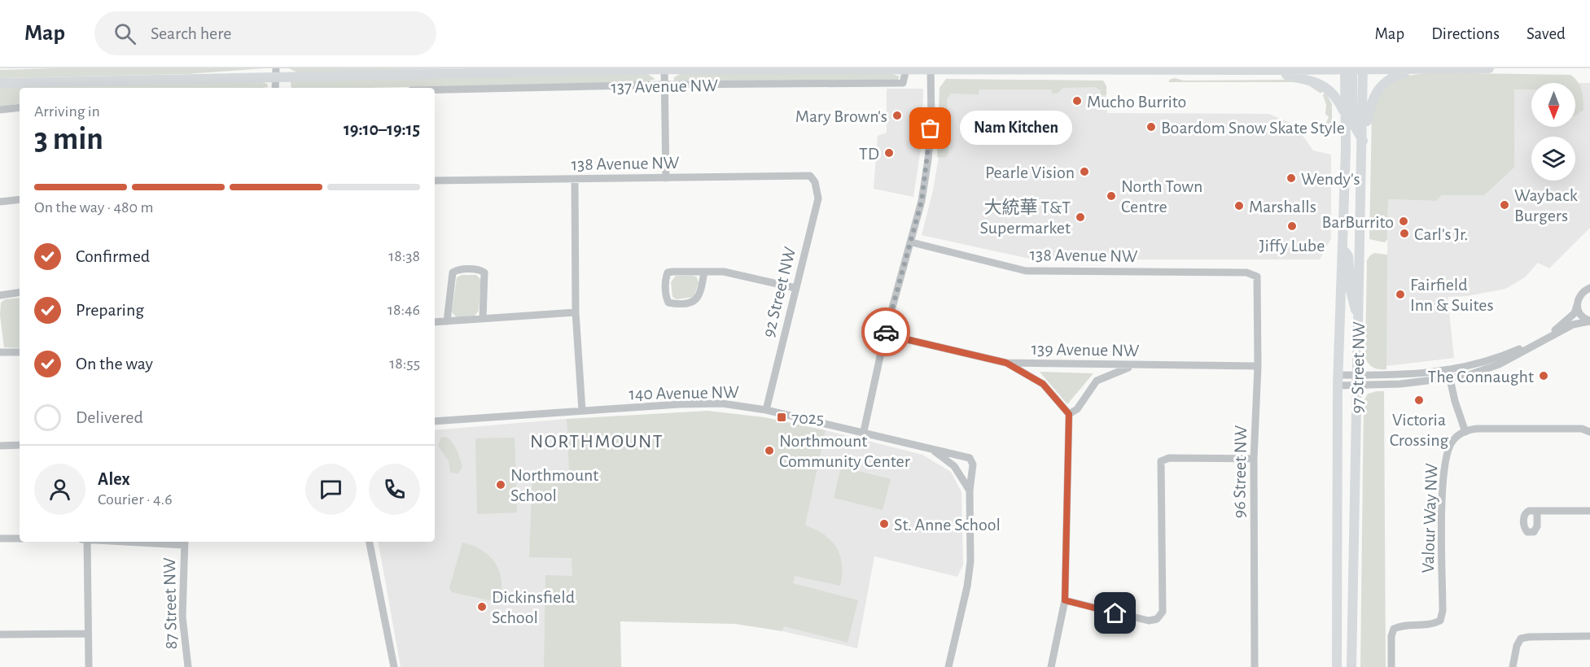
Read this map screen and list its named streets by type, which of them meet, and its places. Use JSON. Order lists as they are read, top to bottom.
{
  "streets": {
    "main road": ["137 Avenue NW", "97 Street NW"],
    "street": [
      "138 Avenue NW",
      "92 Street NW",
      "139 Avenue NW",
      "140 Avenue NW",
      "96 Street NW",
      "Valour Way NW",
      "87 Street NW"
    ]
  },
  "crossings": [
    ["137 Avenue NW", "97 Street NW"],
    ["138 Avenue NW", "92 Street NW"],
    ["138 Avenue NW", "96 Street NW"],
    ["92 Street NW", "140 Avenue NW"],
    ["139 Avenue NW", "96 Street NW"]
  ],
  "districts": ["NORTHMOUNT"],
  "places": {
    "other": [
      "Mucho Burrito",
      "Mary Brown's",
      "Boardom Snow Skate Style",
      "Nam Kitchen",
      "TD",
      "Pearle Vision",
      "Wendy's",
      "North Town Centre",
      "Wayback Burgers",
      "Marshalls",
      "大統華 T&T Supermarket",
      "BarBurrito",
      "Jiffy Lube",
      "Carl's Jr.",
      "Fairfield Inn & Suites",
      "The Connaught",
      "Victoria Crossing",
      "Northmount Community Center",
      "Northmount School",
      "St. Anne School",
      "Dickinsfield School"
    ],
    "transit": ["7025"]
  },
  "north": "bottom",
  "page": {
    "header": "Map",
    "search": "Search here",
    "nav": ["Map", "Directions", "Saved"],
    "heading": ["3 min", "Arriving in", "19:10–19:15"],
    "panel": ["Alex", "Courier · 4.6"],
    "bubble": "Nam Kitchen",
    "bar": "On the way · 480 m",
    "list": [
      ["Confirmed", "18:38"],
      ["Preparing", "18:46"],
      ["On the way", "18:55"],
      "Delivered"
    ]
  }
}
